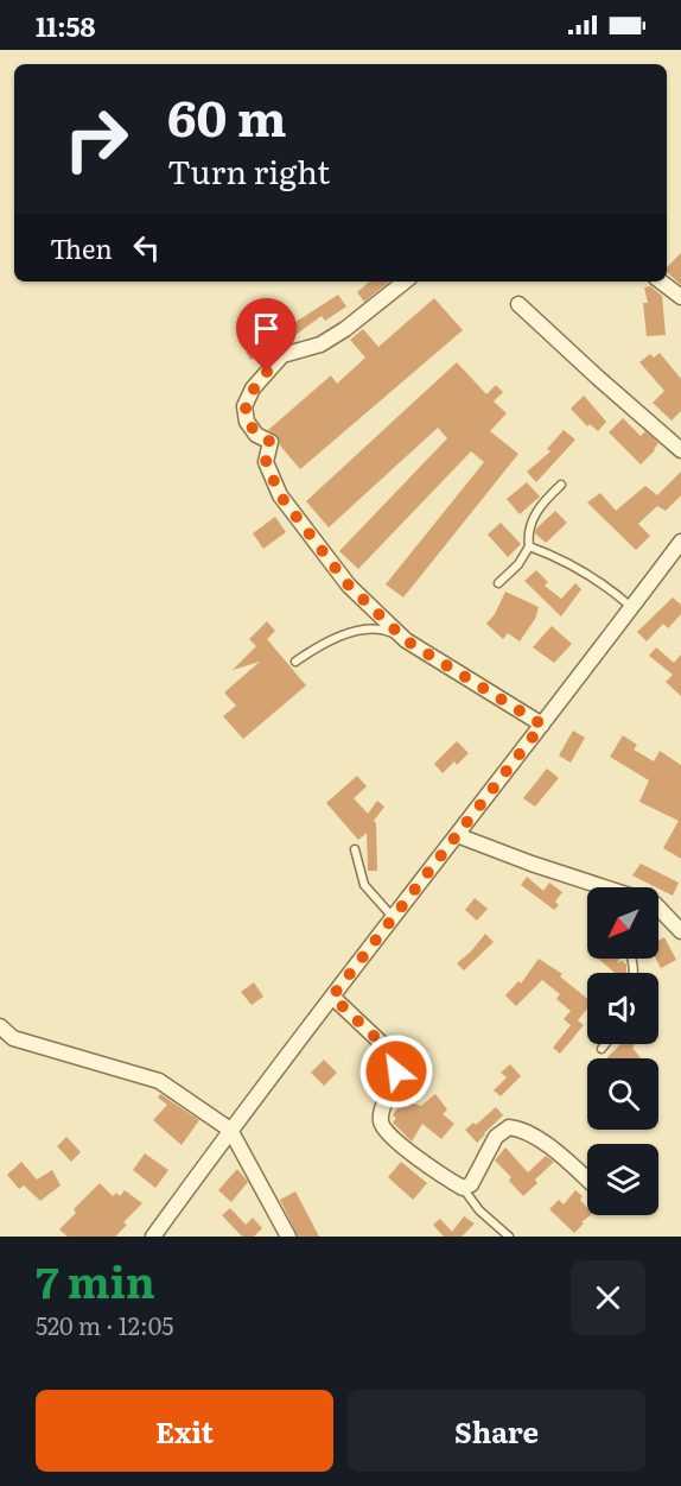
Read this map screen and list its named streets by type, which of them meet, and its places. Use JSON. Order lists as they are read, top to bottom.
{
  "north": "bottom left",
  "page": {
    "status": "11:58",
    "turn": ["60 m", "Turn right"],
    "then": "Then",
    "heading": ["7 min", "520 m · 12:05"],
    "buttons": ["Exit", "Share"]
  }
}
